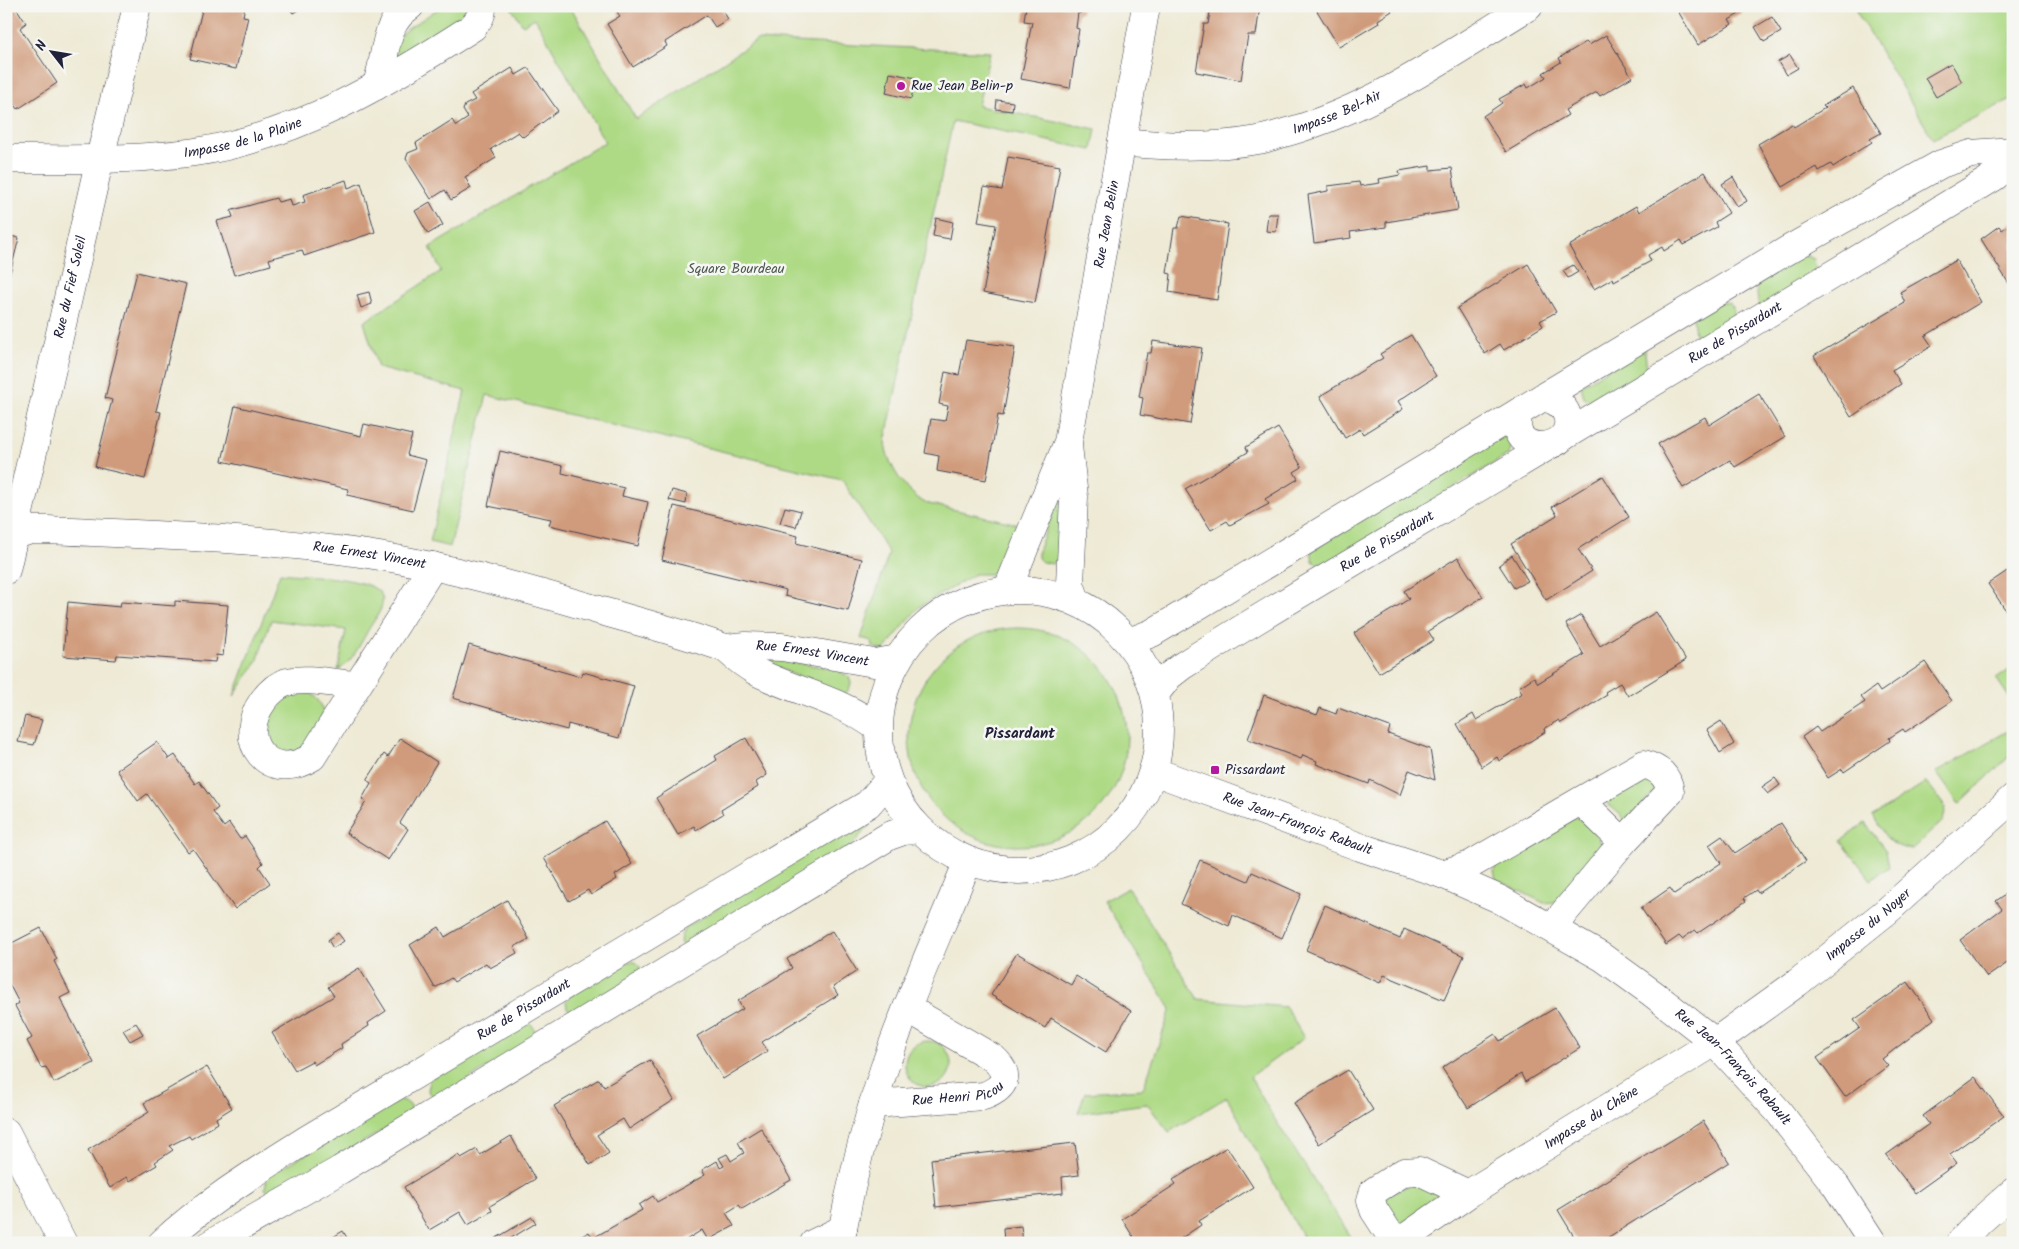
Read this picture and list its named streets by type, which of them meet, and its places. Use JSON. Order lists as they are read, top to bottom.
{
  "streets": {
    "street": [
      "Impasse Bel-Air",
      "Impasse de la Plaine",
      "Rue Jean Belin",
      "Rue du Fief Soleil",
      "Rue de Pissardant",
      "Rue Ernest Vincent",
      "Rue Jean-François Rabault",
      "Impasse du Noyer",
      "Rue Henri Picou",
      "Impasse du Chêne"
    ]
  },
  "crossings": [
    ["Impasse Bel-Air", "Rue Jean Belin"],
    ["Impasse de la Plaine", "Rue du Fief Soleil"],
    ["Rue du Fief Soleil", "Rue Ernest Vincent"],
    ["Rue Jean-François Rabault", "Impasse du Noyer"],
    ["Rue Jean-François Rabault", "Impasse du Chêne"],
    ["Impasse du Noyer", "Impasse du Chêne"]
  ],
  "districts": ["Pissardant"],
  "parks": ["Square Bourdeau"],
  "places": {
    "other": ["Rue Jean Belin-p"],
    "transit": ["Pissardant"]
  },
  "north": "top left"
}
